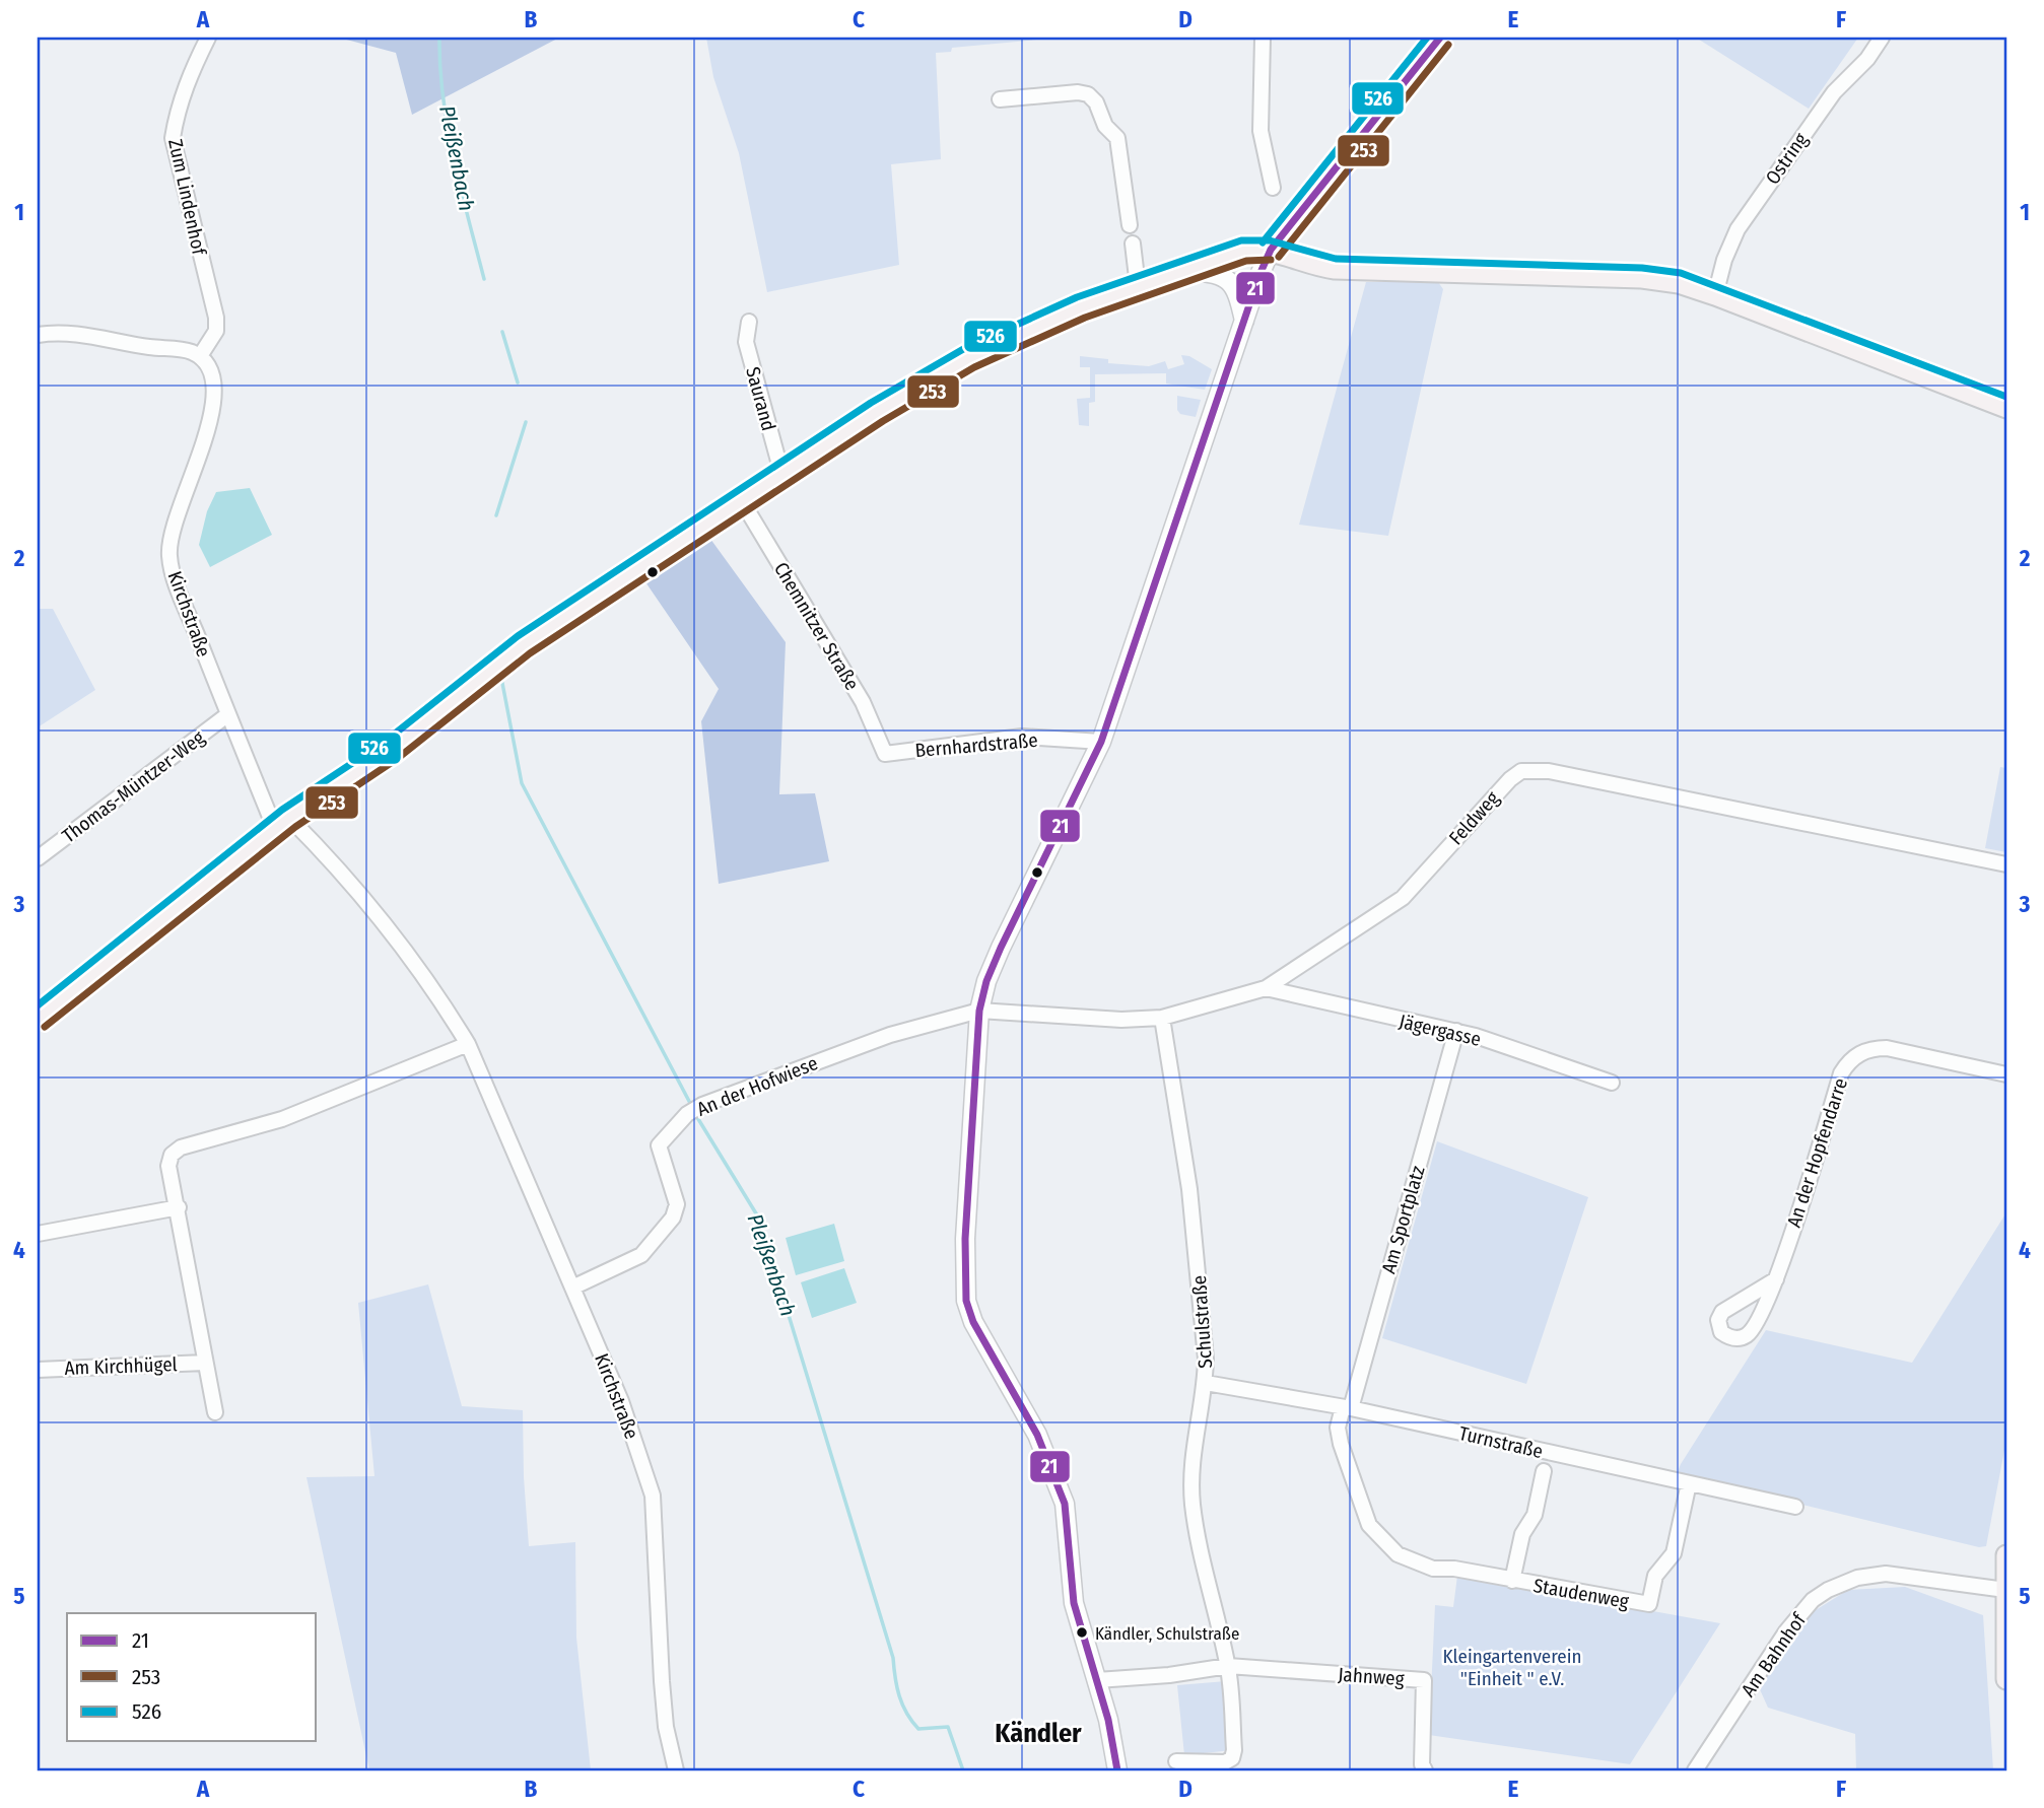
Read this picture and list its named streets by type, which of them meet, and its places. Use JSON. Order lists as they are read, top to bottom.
{
  "streets": {
    "street": [
      "Ostring",
      "Zum Lindenhof",
      "Saurand",
      "Kirchstraße",
      "Chemnitzer Straße",
      "Bernhardstraße",
      "Thomas-Müntzer-Weg",
      "Feldweg",
      "Jägergasse",
      "An der Hofwiese",
      "An der Hopfendarre",
      "Am Sportplatz",
      "Schulstraße",
      "Am Kirchhügel",
      "Turnstraße",
      "Staudenweg",
      "Am Bahnhof",
      "Jahnweg"
    ]
  },
  "crossings": [
    ["Zum Lindenhof", "Kirchstraße"],
    ["Kirchstraße", "Thomas-Müntzer-Weg"],
    ["Kirchstraße", "An der Hofwiese"],
    ["Kirchstraße", "Am Kirchhügel"],
    ["Chemnitzer Straße", "Bernhardstraße"],
    ["Feldweg", "Jägergasse"],
    ["Feldweg", "An der Hofwiese"],
    ["Feldweg", "Schulstraße"],
    ["Jägergasse", "Am Sportplatz"],
    ["Am Sportplatz", "Turnstraße"],
    ["Am Sportplatz", "Staudenweg"],
    ["Schulstraße", "Turnstraße"],
    ["Schulstraße", "Jahnweg"],
    ["Turnstraße", "Staudenweg"]
  ],
  "districts": ["Kändler"],
  "water": ["Pleißenbach"],
  "parks": ["Kleingartenverein \"Einheit \" e.V."],
  "places": ["Kändler, Schulstraße"],
  "lines": ["transit line 21", "transit line 526", "transit line 253"],
  "legend": ["21", "253", "526"],
  "grid": {
    "columns": [
      "A",
      "B",
      "C",
      "D",
      "E",
      "F"
    ],
    "rows": [
      "1",
      "2",
      "3",
      "4",
      "5"
    ]
  }
}
